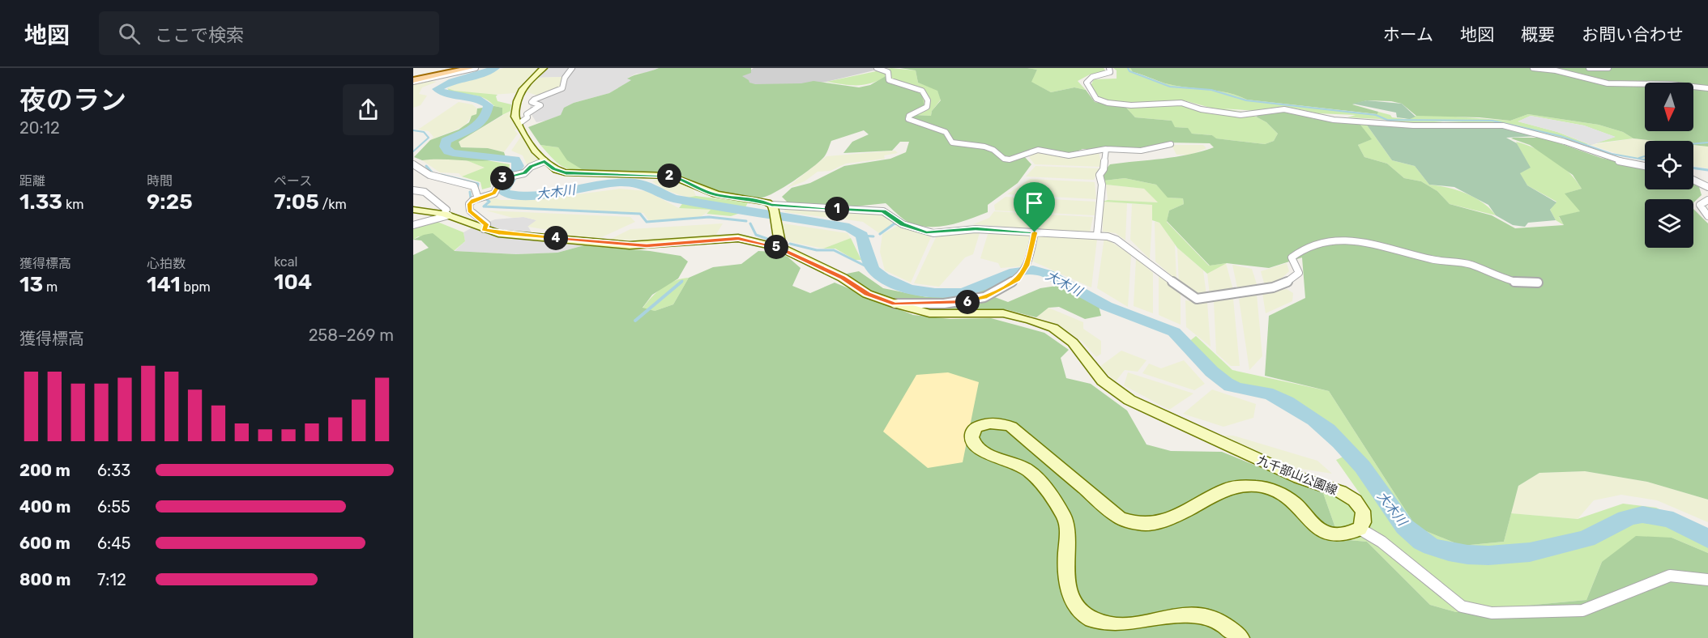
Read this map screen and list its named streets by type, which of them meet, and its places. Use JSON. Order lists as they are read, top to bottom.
{
  "streets": {
    "main road": ["九千部山公園線"]
  },
  "water": ["大木川"],
  "north": "bottom",
  "page": {
    "header": "地図",
    "search": "ここで検索",
    "nav": [
      "ホーム",
      "地図",
      "概要",
      "お問い合わせ"
    ],
    "heading": ["夜のラン", "20:12"],
    "stats": [
      ["距離", "1.33 km"],
      ["時間", "9:25"],
      ["ペース", "7:05 /km"],
      ["獲得標高", "13 m"],
      ["心拍数", "141 bpm"],
      ["kcal", "104"]
    ],
    "pins": [
      "2",
      "3",
      "1",
      "4",
      "5",
      "6"
    ],
    "chart": ["獲得標高", "258–269 m"],
    "list": [
      {
        "name": "200 m",
        "note": "6:33"
      },
      {
        "name": "400 m",
        "note": "6:55"
      },
      {
        "name": "600 m",
        "note": "6:45"
      },
      {
        "name": "800 m",
        "note": "7:12"
      }
    ]
  }
}
